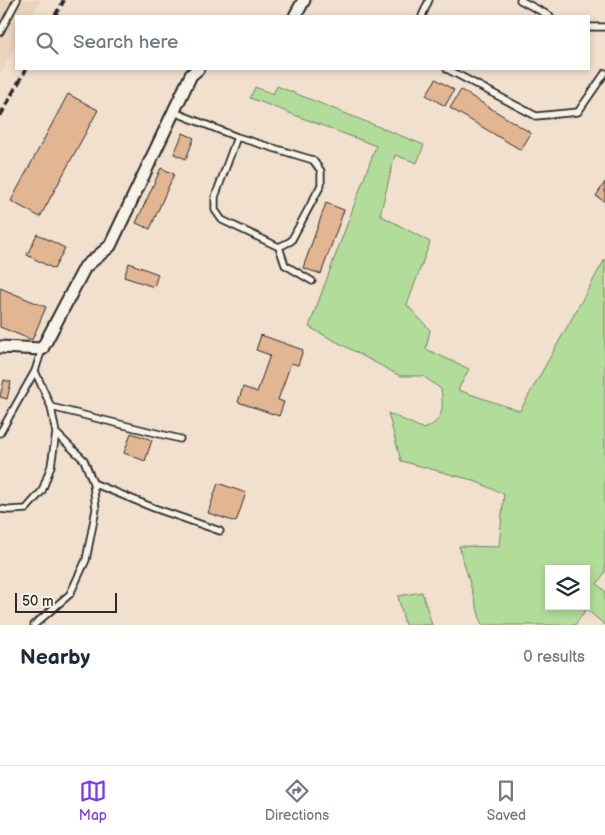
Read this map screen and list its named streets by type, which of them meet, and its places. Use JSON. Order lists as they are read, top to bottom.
{
  "scale_bar": "50 m",
  "page": {
    "search": "Search here",
    "scale": "50 m",
    "heading": ["Nearby", "0 results"],
    "nav": ["Map", "Directions", "Saved"]
  }
}
